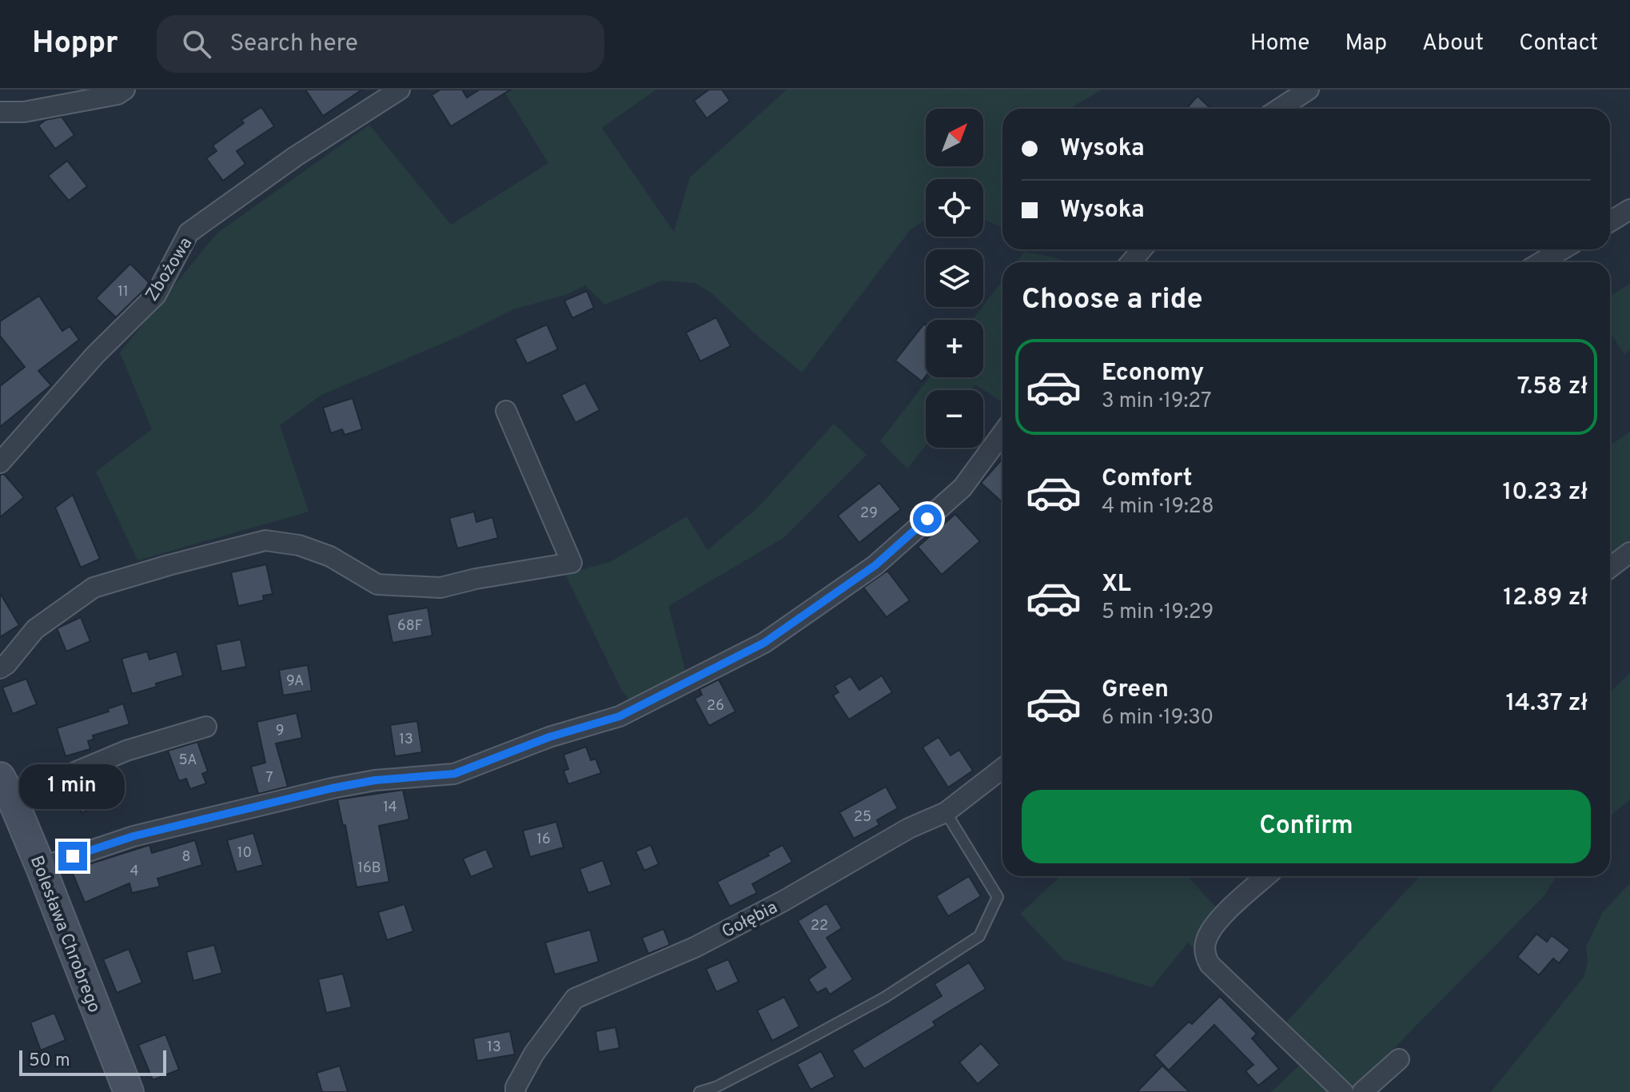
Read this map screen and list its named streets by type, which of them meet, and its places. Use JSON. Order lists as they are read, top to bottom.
{
  "streets": {
    "street": ["Zbożowa", "Gołębia", "Bolesława Chrobrego"]
  },
  "house_numbers": [
    "11",
    "29",
    "68F",
    "9A",
    "26",
    "9",
    "13",
    "5A",
    "7",
    "14",
    "25",
    "16",
    "10",
    "8",
    "16B",
    "4",
    "22",
    "13"
  ],
  "scale_bar": "50 m",
  "north": "top right",
  "page": {
    "header": "Hoppr",
    "search": "Search here",
    "nav": [
      "Home",
      "Map",
      "About",
      "Contact"
    ],
    "map_buttons": ["+", "−"],
    "banner": ["Wysoka", "Wysoka"],
    "heading": "Choose a ride",
    "list": [
      {
        "name": "Economy",
        "note": "3 min · 19:27",
        "value": "7.58 zł"
      },
      {
        "name": "Comfort",
        "note": "4 min · 19:28",
        "value": "10.23 zł"
      },
      {
        "name": "XL",
        "note": "5 min · 19:29",
        "value": "12.89 zł"
      },
      {
        "name": "Green",
        "note": "6 min · 19:30",
        "value": "14.37 zł"
      }
    ],
    "bubble": "1 min",
    "buttons": "Confirm",
    "scale": "50 m"
  }
}
